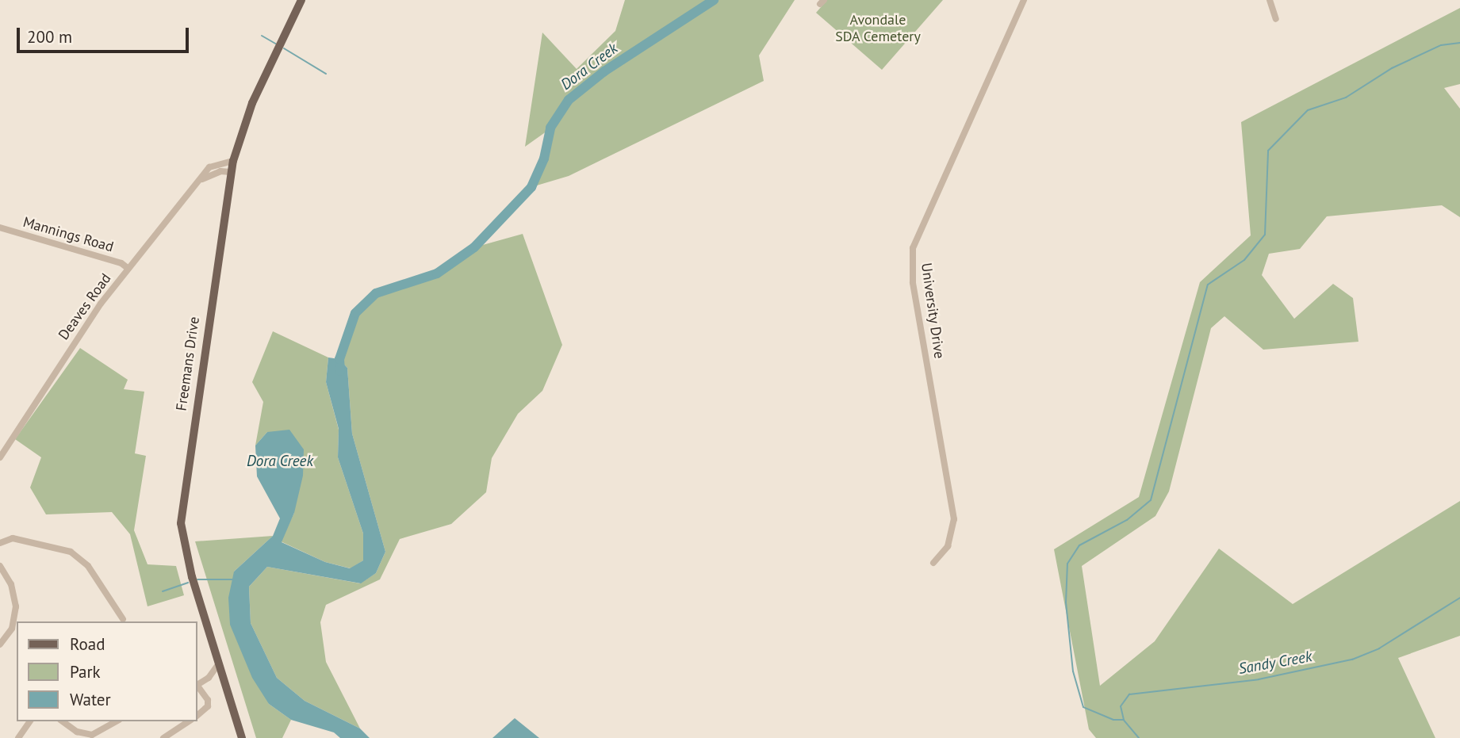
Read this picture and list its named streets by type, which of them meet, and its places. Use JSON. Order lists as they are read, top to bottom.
{
  "streets": {
    "main road": ["Freemans Drive"],
    "street": ["Mannings Road", "Deaves Road", "University Drive"]
  },
  "crossings": [
    ["Mannings Road", "Deaves Road"],
    ["Deaves Road", "Freemans Drive"]
  ],
  "water": ["Dora Creek", "Sandy Creek"],
  "parks": ["Avondale SDA Cemetery"],
  "legend": ["Road", "Park", "Water"],
  "scale_bar": "200 m"
}
